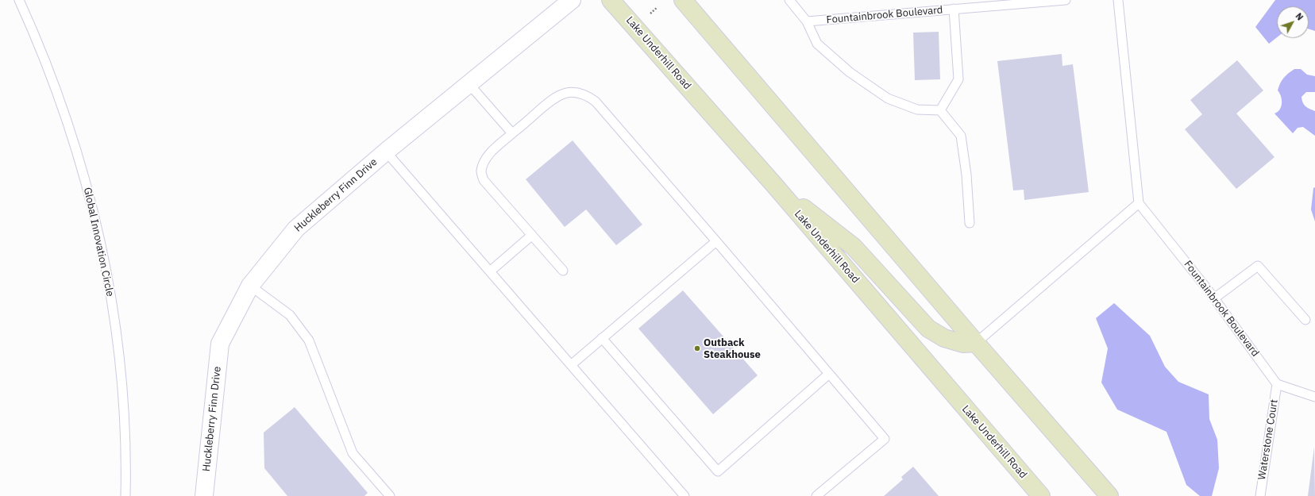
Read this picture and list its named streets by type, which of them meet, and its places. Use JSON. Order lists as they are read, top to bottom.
{
  "streets": {
    "street": ["Lake Underhill Road", "Huckleberry Finn Drive"],
    "lane": ["Fountainbrook Boulevard", "Global Innovation Circle", "Waterstone Court"]
  },
  "crossings": [
    ["Fountainbrook Boulevard", "Waterstone Court"]
  ],
  "places": ["Outback Steakhouse"],
  "north": "top right"
}
